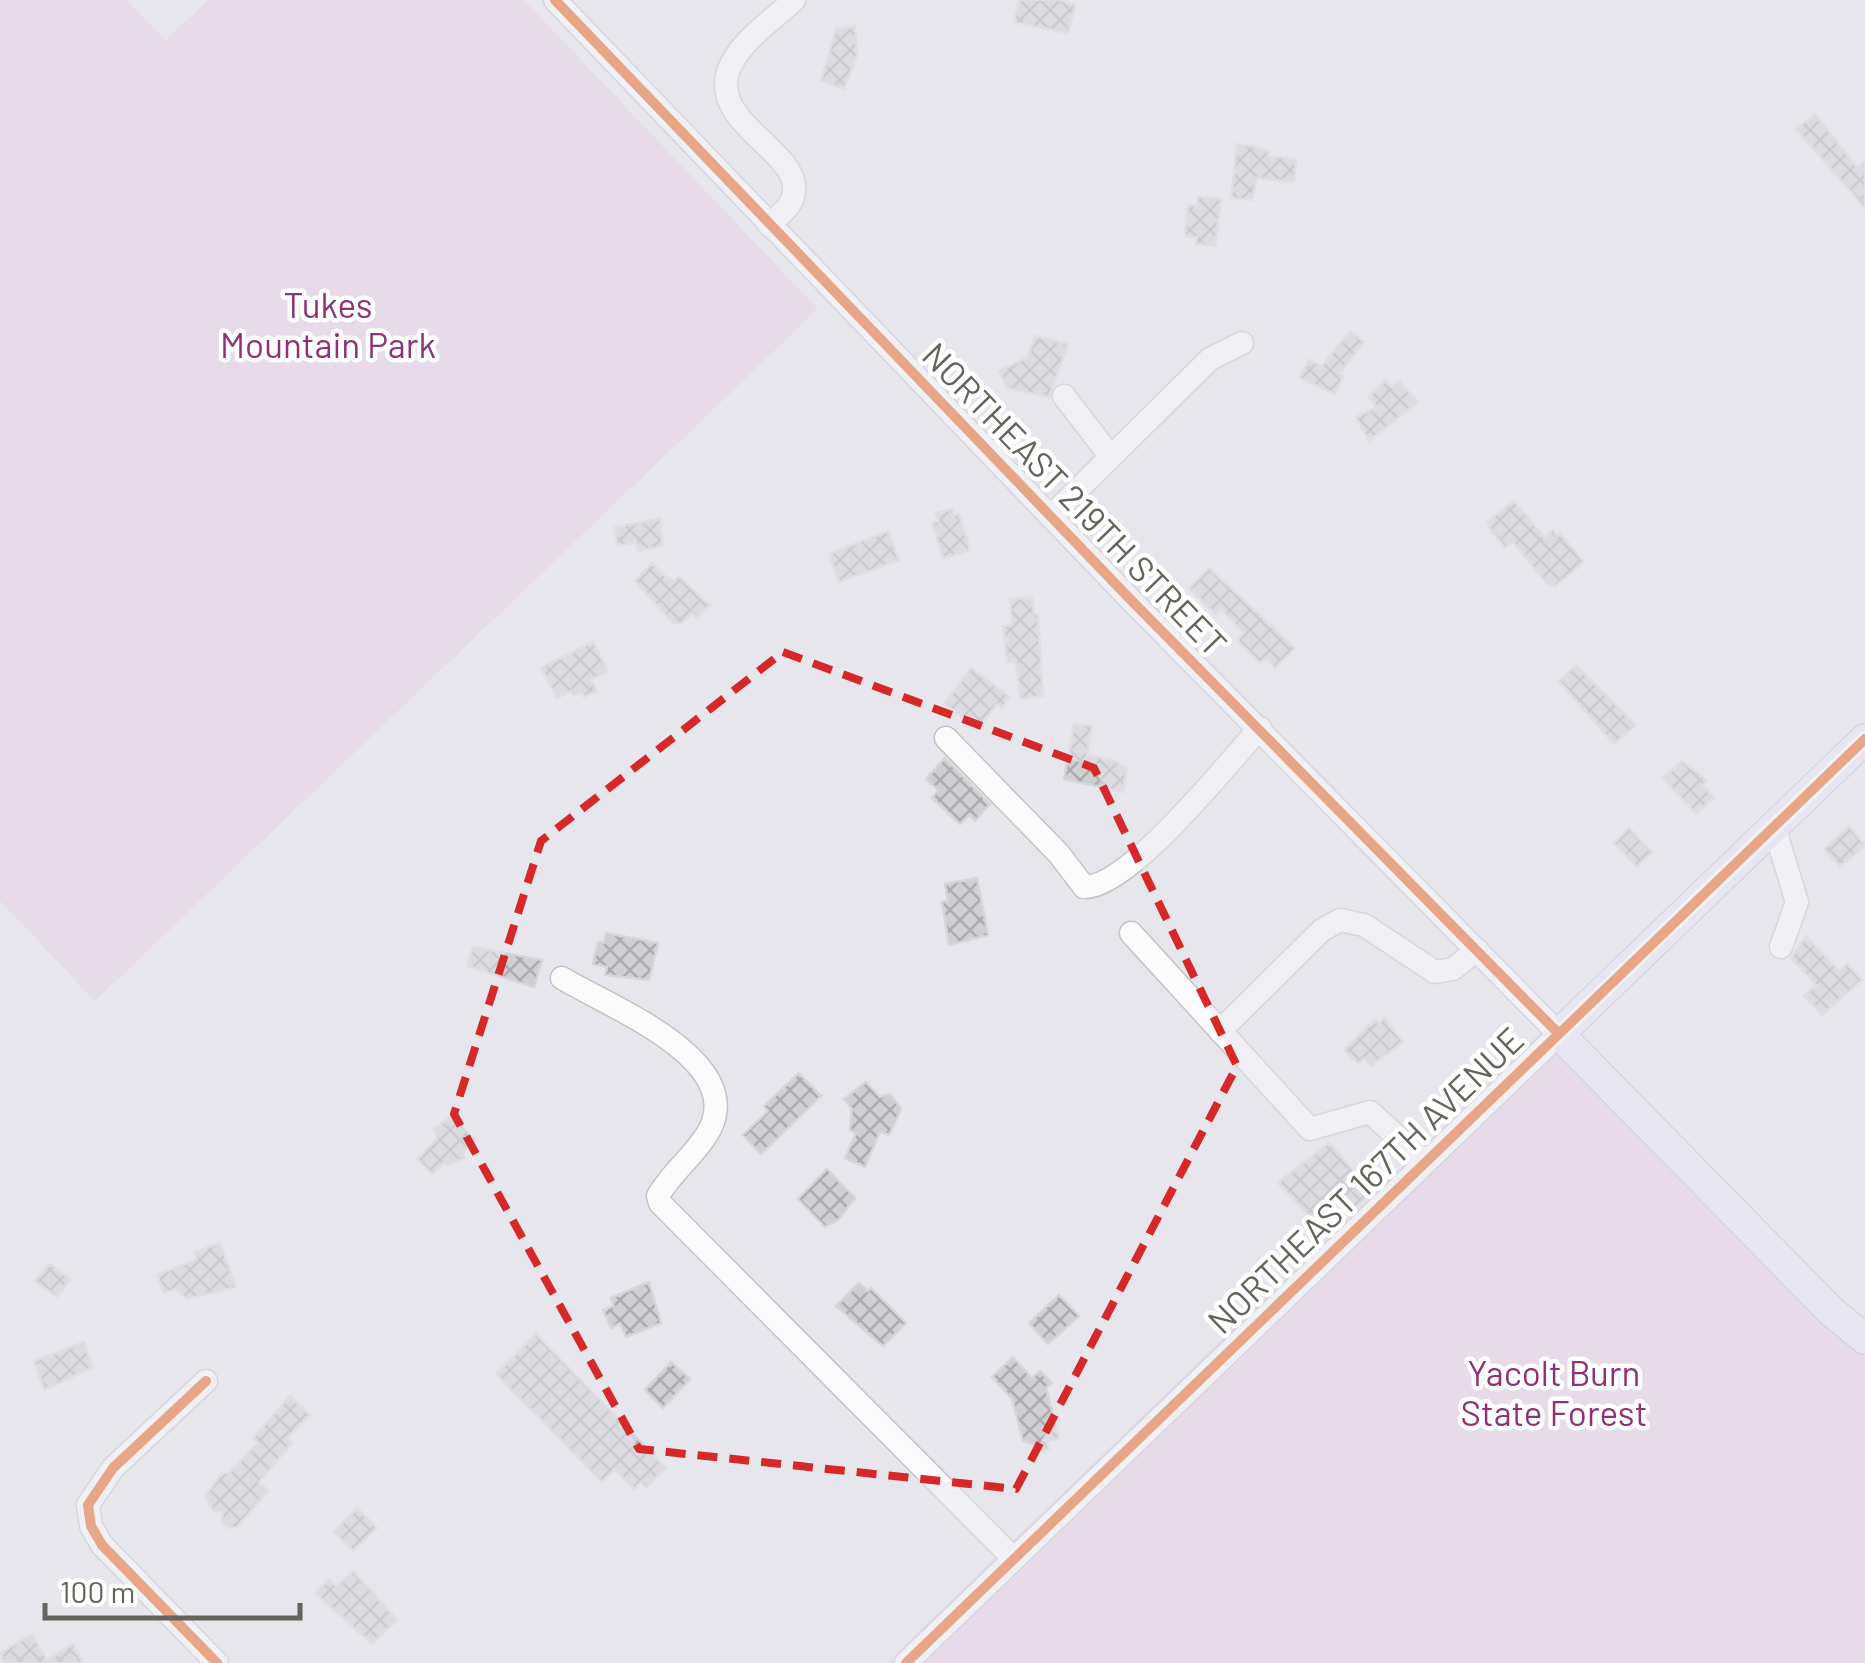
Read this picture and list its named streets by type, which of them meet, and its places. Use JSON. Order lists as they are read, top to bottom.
{
  "streets": {
    "main road": ["NORTHEAST 219TH STREET", "NORTHEAST 167TH AVENUE"]
  },
  "crossings": [
    ["NORTHEAST 219TH STREET", "NORTHEAST 167TH AVENUE"]
  ],
  "parks": ["Tukes Mountain Park", "Yacolt Burn State Forest"],
  "scale_bar": "100 m"
}
